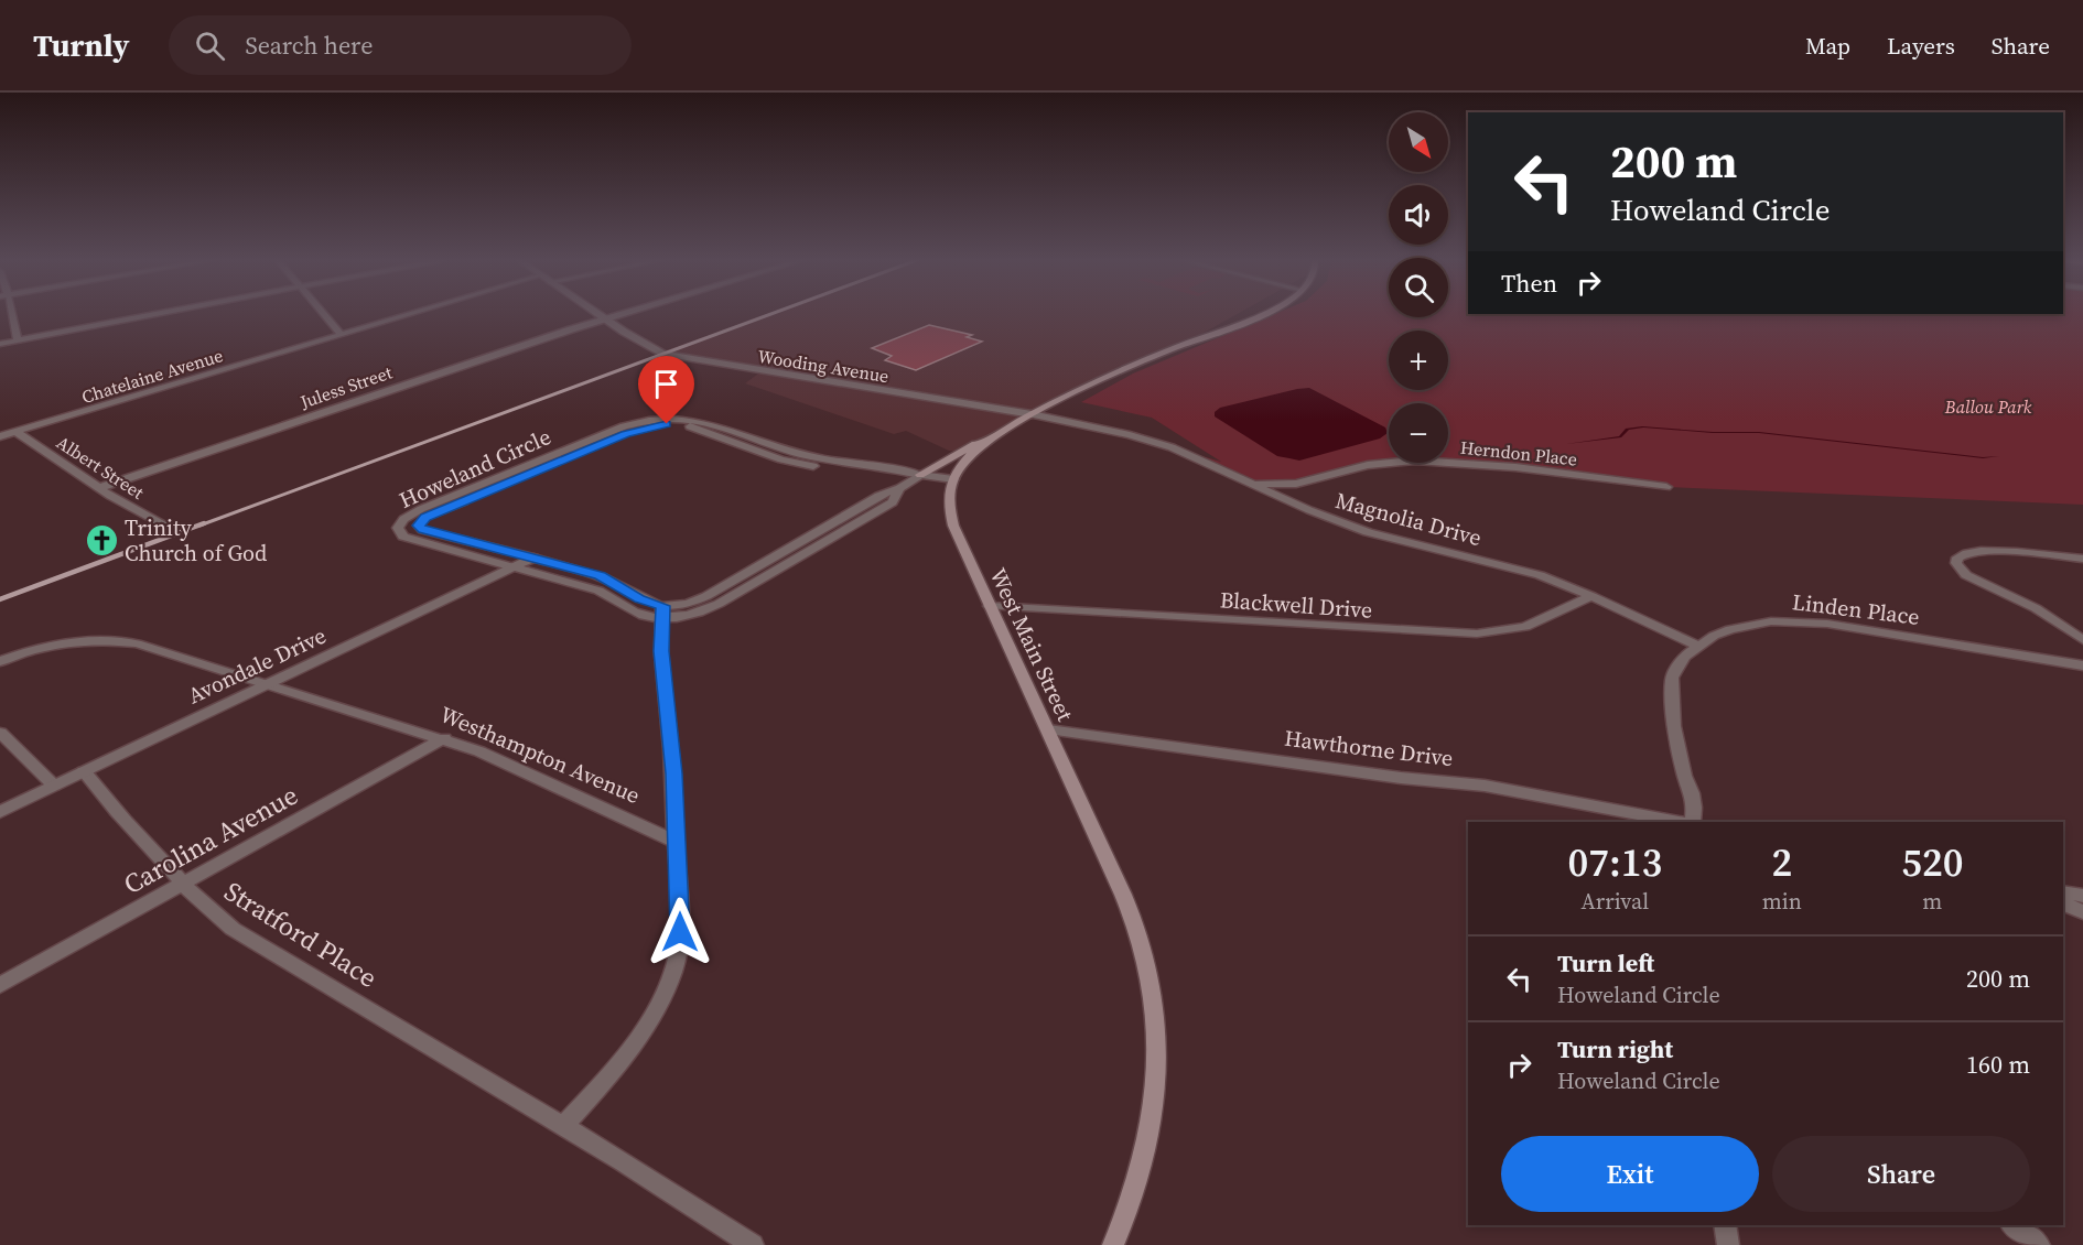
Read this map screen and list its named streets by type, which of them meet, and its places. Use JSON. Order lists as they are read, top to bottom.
{
  "streets": {
    "main road": ["West Main Street"],
    "street": [
      "Wooding Avenue",
      "Chatelaine Avenue",
      "Juless Street",
      "Herndon Place",
      "Albert Street",
      "Howeland Circle",
      "Magnolia Drive",
      "Blackwell Drive",
      "Linden Place",
      "Avondale Drive",
      "Hawthorne Drive",
      "Westhampton Avenue",
      "Carolina Avenue",
      "Stratford Place"
    ]
  },
  "crossings": [
    ["Wooding Avenue", "Juless Street"],
    ["Wooding Avenue", "Magnolia Drive"],
    ["Wooding Avenue", "West Main Street"],
    ["Chatelaine Avenue", "Albert Street"],
    ["Juless Street", "Albert Street"],
    ["Herndon Place", "Magnolia Drive"],
    ["Howeland Circle", "West Main Street"],
    ["Howeland Circle", "Avondale Drive"],
    ["Magnolia Drive", "Blackwell Drive"],
    ["Magnolia Drive", "Linden Place"],
    ["Magnolia Drive", "West Main Street"],
    ["Blackwell Drive", "West Main Street"],
    ["West Main Street", "Hawthorne Drive"],
    ["Avondale Drive", "Westhampton Avenue"],
    ["Avondale Drive", "Stratford Place"],
    ["Westhampton Avenue", "Carolina Avenue"],
    ["Carolina Avenue", "Stratford Place"]
  ],
  "parks": ["Ballou Park"],
  "places": {
    "church": ["Trinity Church of God"]
  },
  "north": "bottom right",
  "page": {
    "header": "Turnly",
    "search": "Search here",
    "nav": ["Map", "Layers", "Share"],
    "map_buttons": ["+", "−"],
    "turn": ["200 m", "Howeland Circle"],
    "then": "Then",
    "eta": [
      "07:13",
      "Arrival",
      "2",
      "min",
      "520",
      "m"
    ],
    "list": [
      {
        "name": "Turn left",
        "note": "Howeland Circle",
        "value": "200 m"
      },
      {
        "name": "Turn right",
        "note": "Howeland Circle",
        "value": "160 m"
      }
    ],
    "buttons": ["Exit", "Share"]
  }
}
